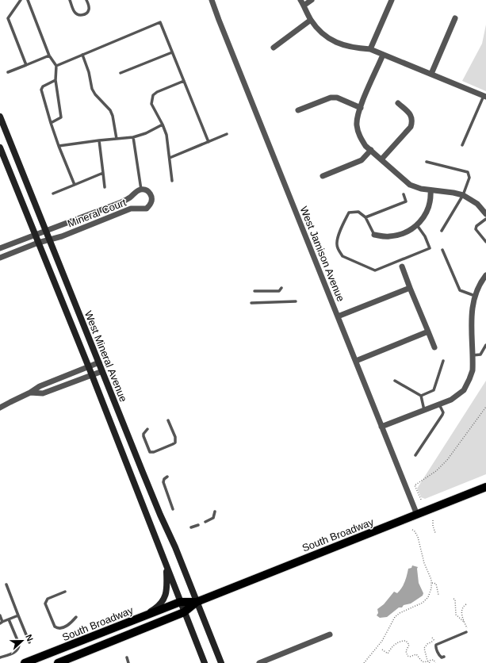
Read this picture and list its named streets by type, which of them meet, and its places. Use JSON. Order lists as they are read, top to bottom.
{
  "streets": {
    "main road": ["West Mineral Avenue", "South Broadway"],
    "street": ["Mineral Court", "West Jamison Avenue"]
  },
  "crossings": [
    ["Mineral Court", "West Mineral Avenue"],
    ["West Jamison Avenue", "South Broadway"],
    ["West Mineral Avenue", "South Broadway"]
  ],
  "north": "right"
}
